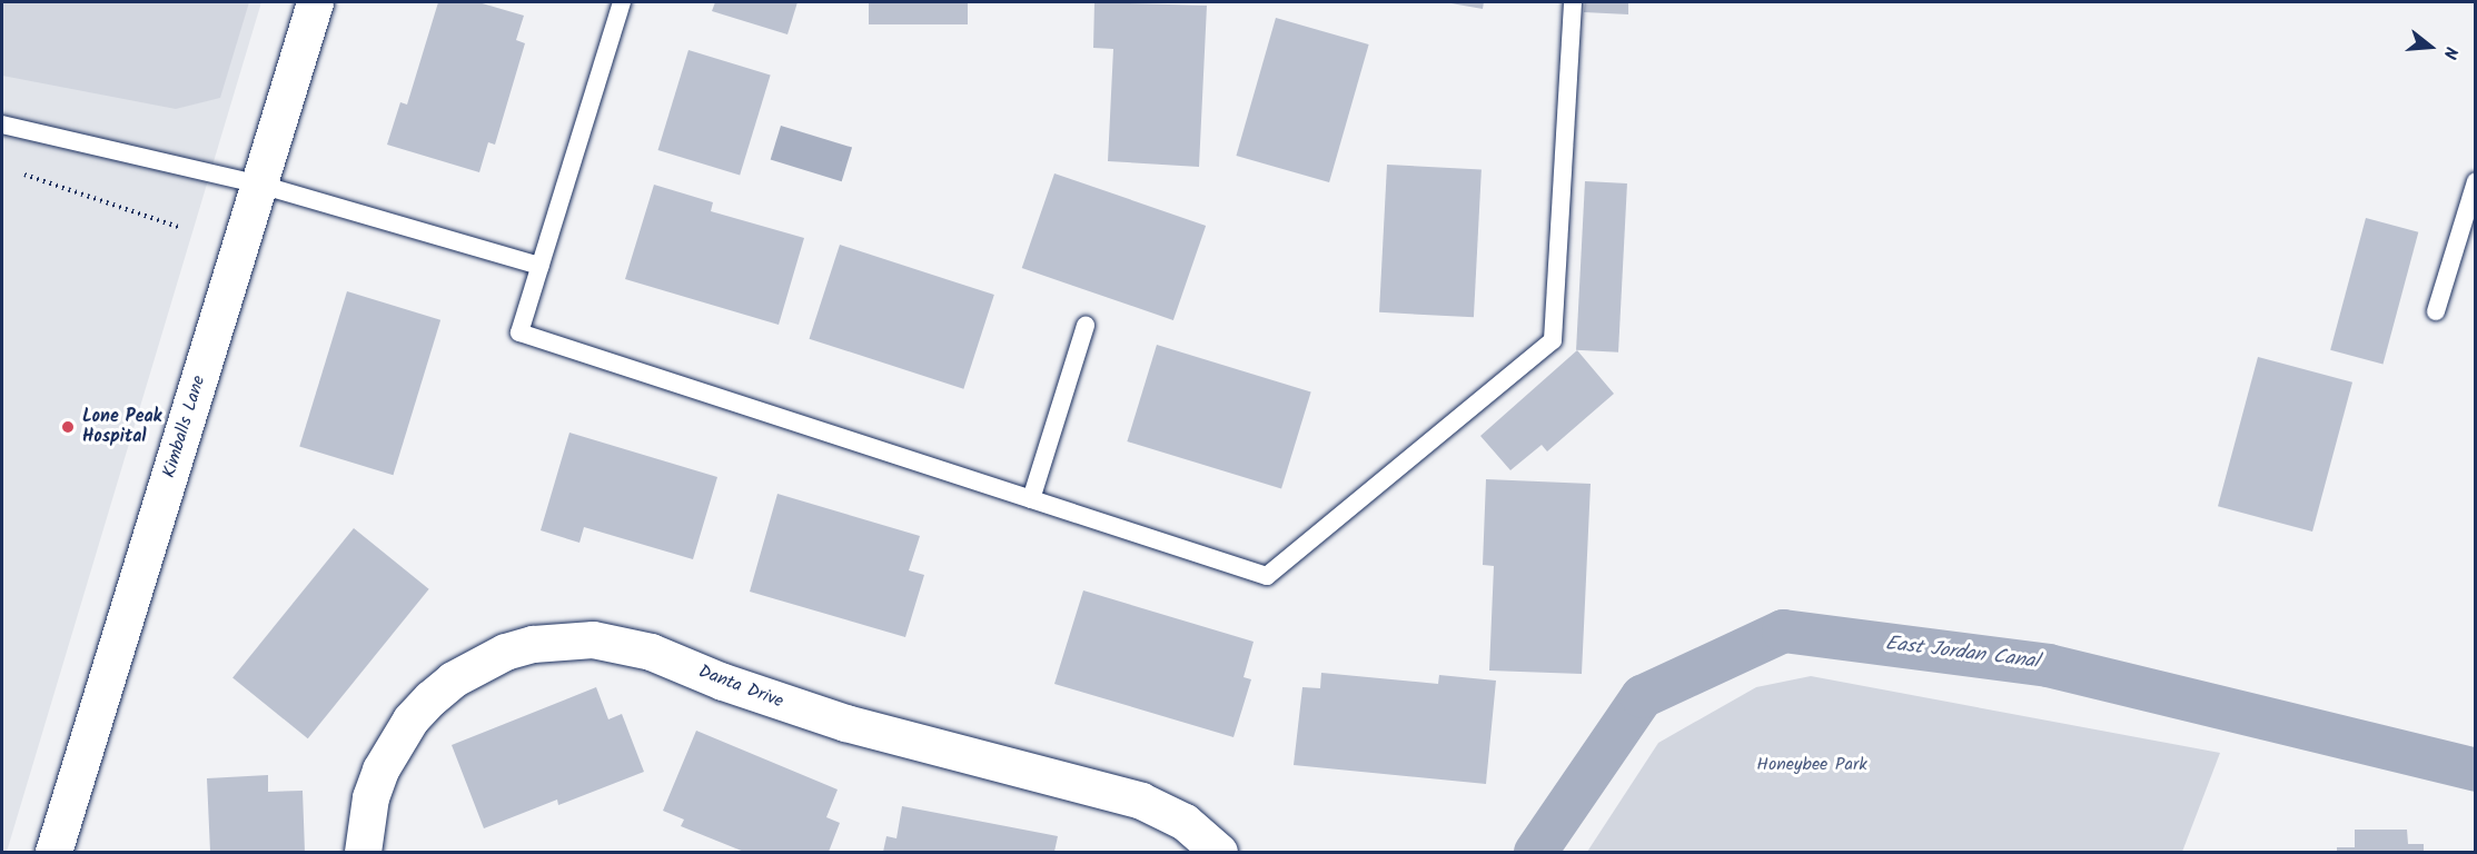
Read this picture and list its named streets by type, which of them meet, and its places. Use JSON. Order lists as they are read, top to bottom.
{
  "streets": {
    "street": ["Kimballs Lane", "Danta Drive"]
  },
  "water": ["East Jordan Canal"],
  "parks": ["Honeybee Park"],
  "places": ["Lone Peak Hospital"],
  "north": "right"
}
